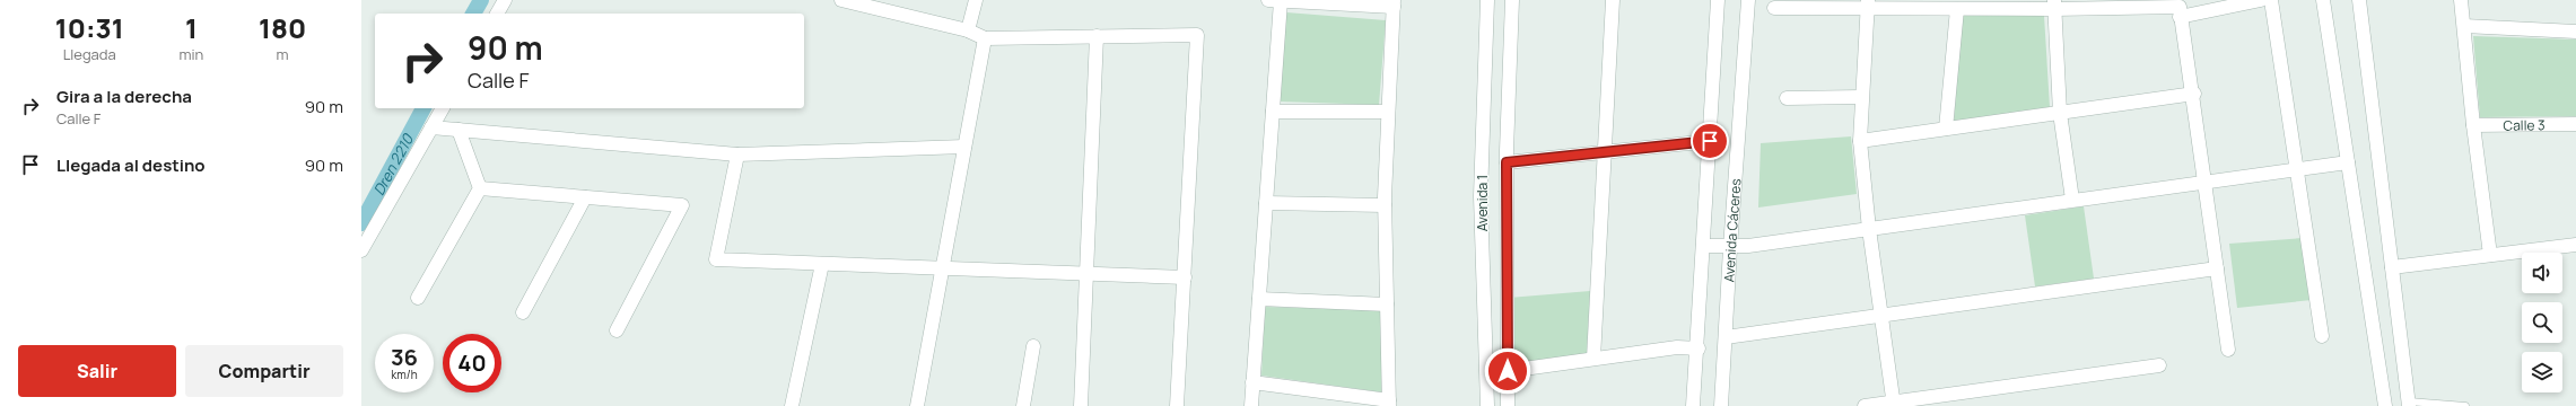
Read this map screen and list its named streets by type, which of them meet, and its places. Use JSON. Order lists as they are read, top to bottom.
{
  "streets": {
    "street": ["Calle 3", "Avenida 1", "Avenida Cáceres"]
  },
  "water": ["Dren 2210"],
  "page": {
    "eta": [
      "10:31",
      "Llegada",
      "1",
      "min",
      "180",
      "m"
    ],
    "turn": ["90 m", "Calle F"],
    "list": [
      {
        "name": "Gira a la derecha",
        "note": "Calle F",
        "value": "90 m"
      },
      {
        "name": "Llegada al destino",
        "value": "90 m"
      }
    ],
    "speed": "36 km/h",
    "limit": "40",
    "buttons": ["Salir", "Compartir"]
  }
}
